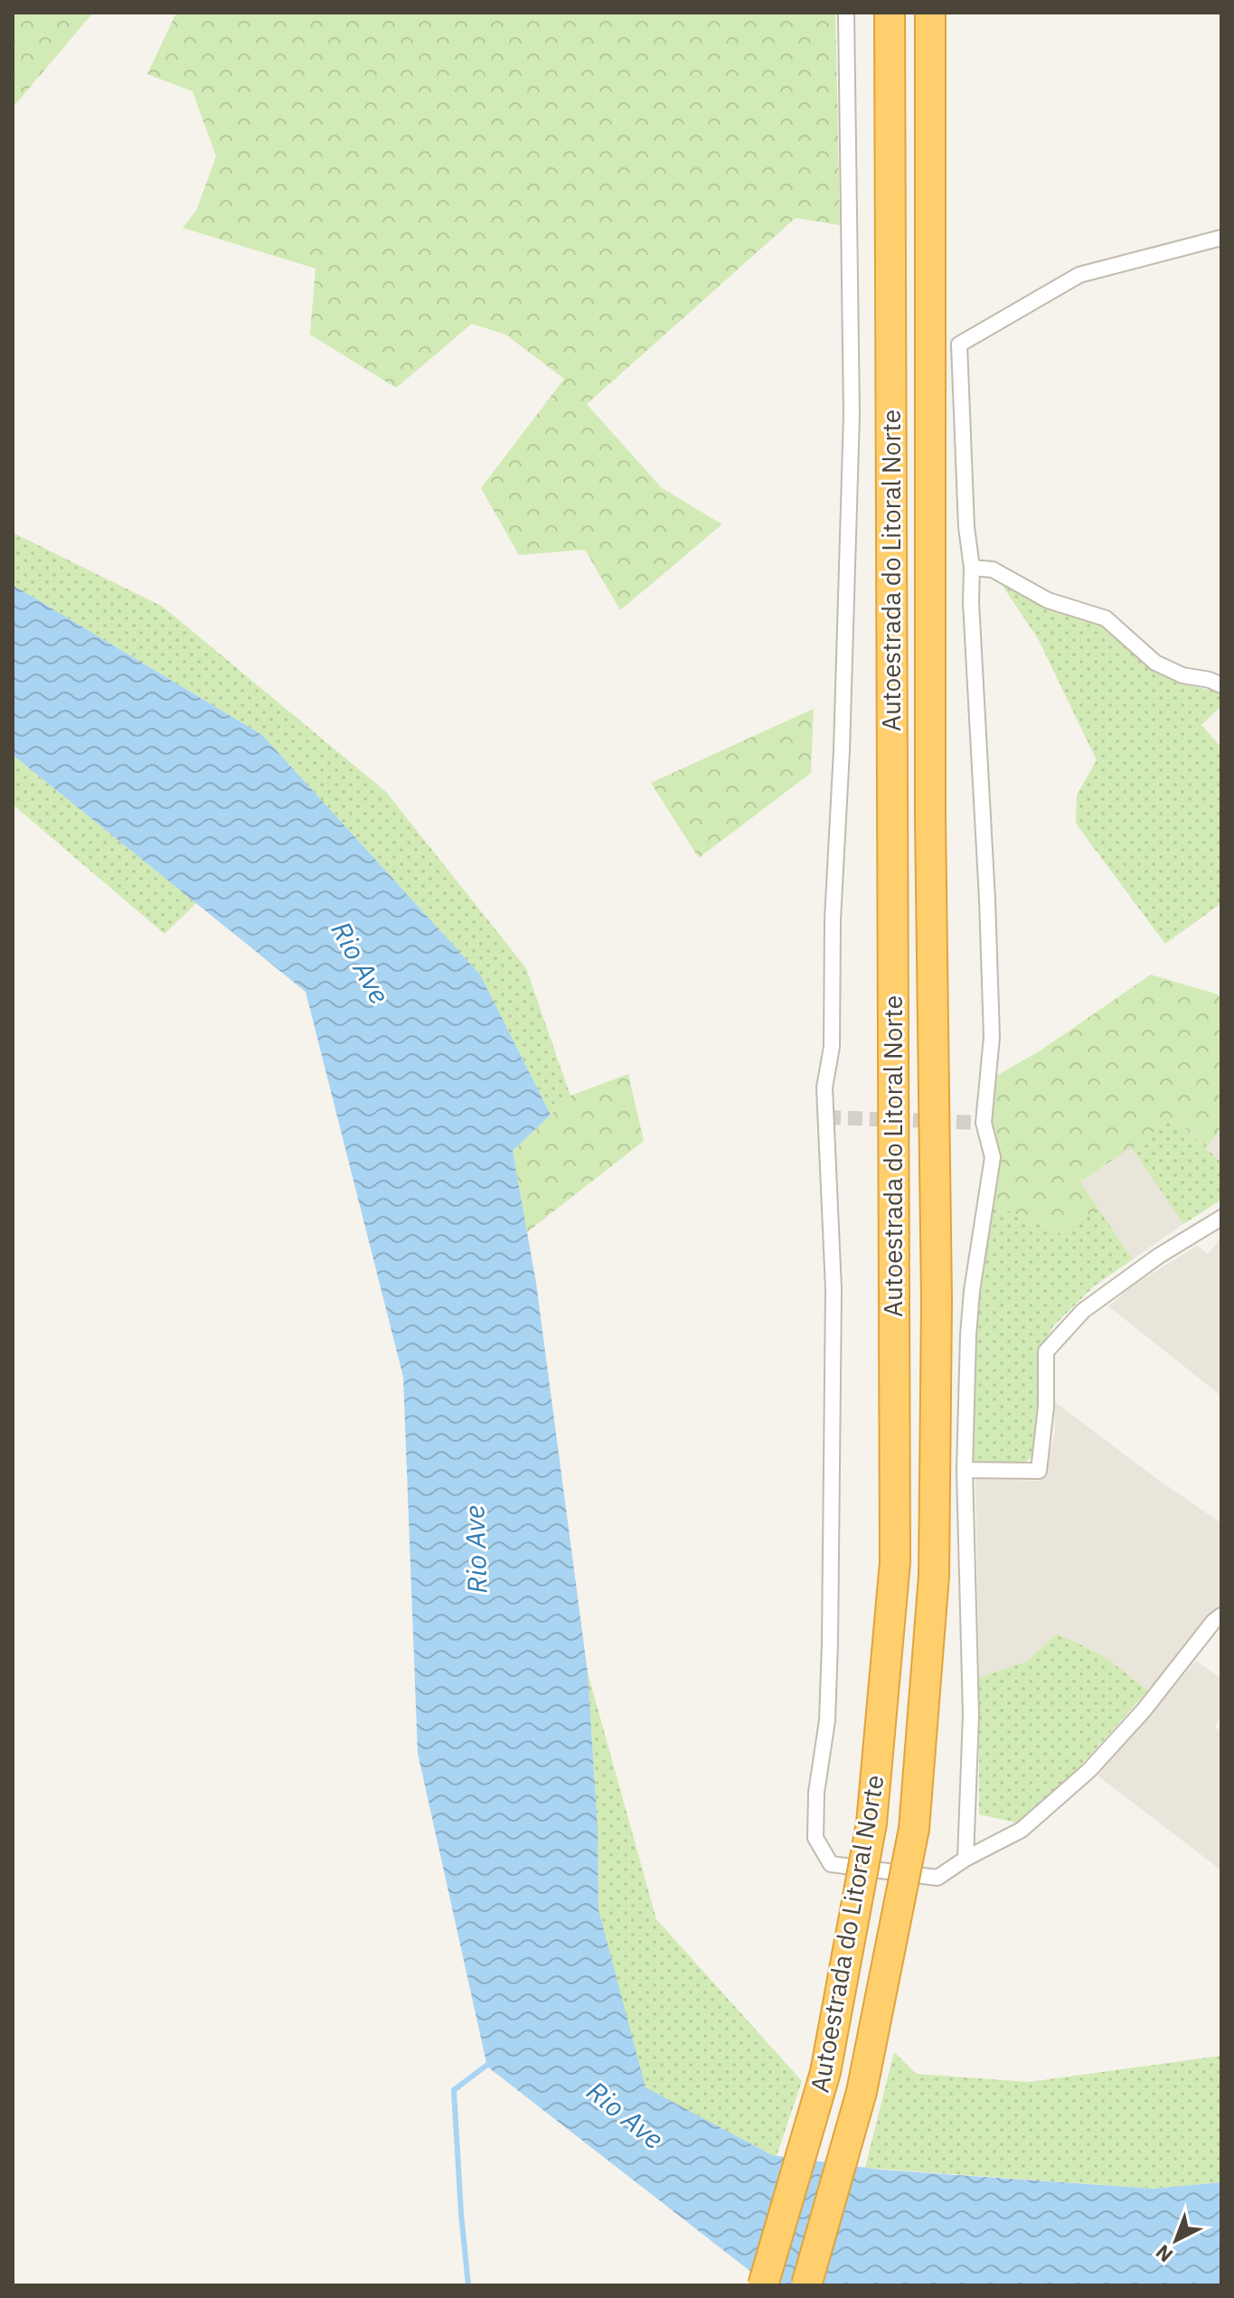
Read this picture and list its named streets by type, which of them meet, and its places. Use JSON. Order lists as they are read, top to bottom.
{
  "streets": {
    "highway": ["Autoestrada do Litoral Norte"]
  },
  "water": ["Rio Ave"],
  "north": "bottom left"
}
